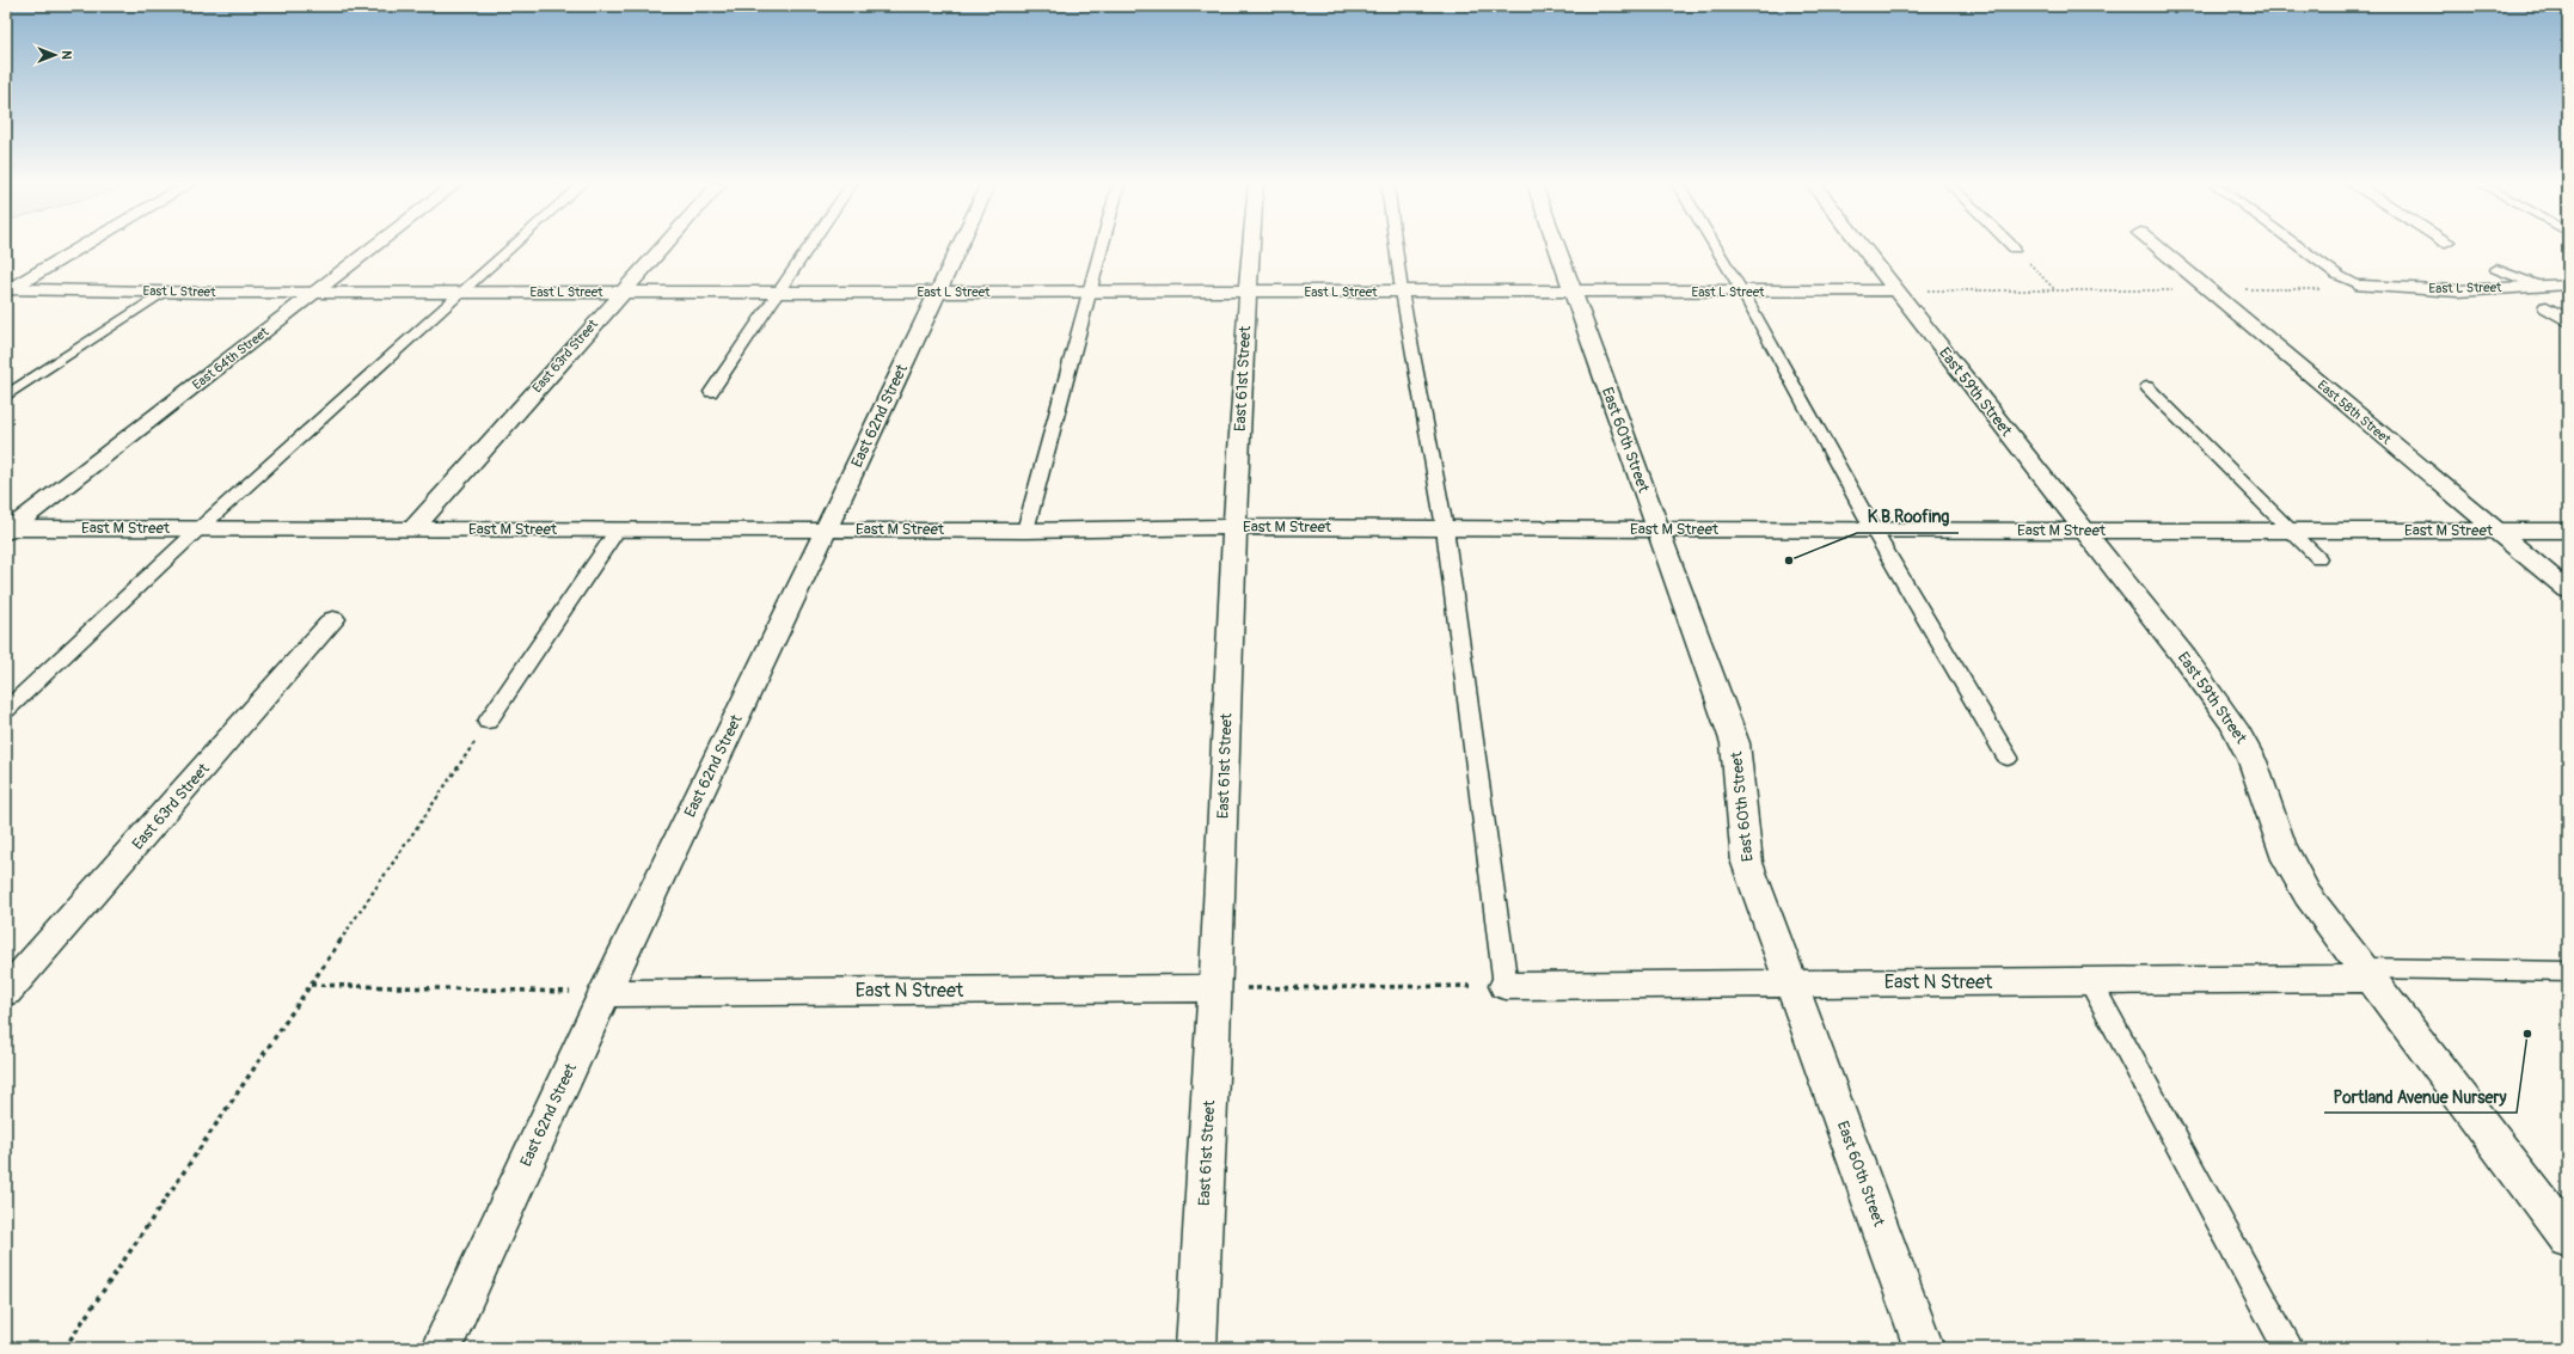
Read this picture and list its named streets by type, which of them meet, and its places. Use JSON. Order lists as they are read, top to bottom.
{
  "streets": {
    "street": [
      "East L Street",
      "East 63rd Street",
      "East 64th Street",
      "East 61st Street",
      "East 59th Street",
      "East 58th Street",
      "East 62nd Street",
      "East 60th Street",
      "East M Street",
      "East N Street"
    ]
  },
  "crossings": [
    ["East L Street", "East 63rd Street"],
    ["East L Street", "East 64th Street"],
    ["East L Street", "East 61st Street"],
    ["East L Street", "East 59th Street"],
    ["East L Street", "East 62nd Street"],
    ["East L Street", "East 60th Street"],
    ["East 63rd Street", "East M Street"],
    ["East 64th Street", "East M Street"],
    ["East 61st Street", "East M Street"],
    ["East 61st Street", "East N Street"],
    ["East 59th Street", "East M Street"],
    ["East 59th Street", "East N Street"],
    ["East 58th Street", "East M Street"],
    ["East 62nd Street", "East M Street"],
    ["East 62nd Street", "East N Street"],
    ["East 60th Street", "East M Street"],
    ["East 60th Street", "East N Street"]
  ],
  "places": ["K B Roofing", "Portland Avenue Nursery"],
  "north": "right"
}
